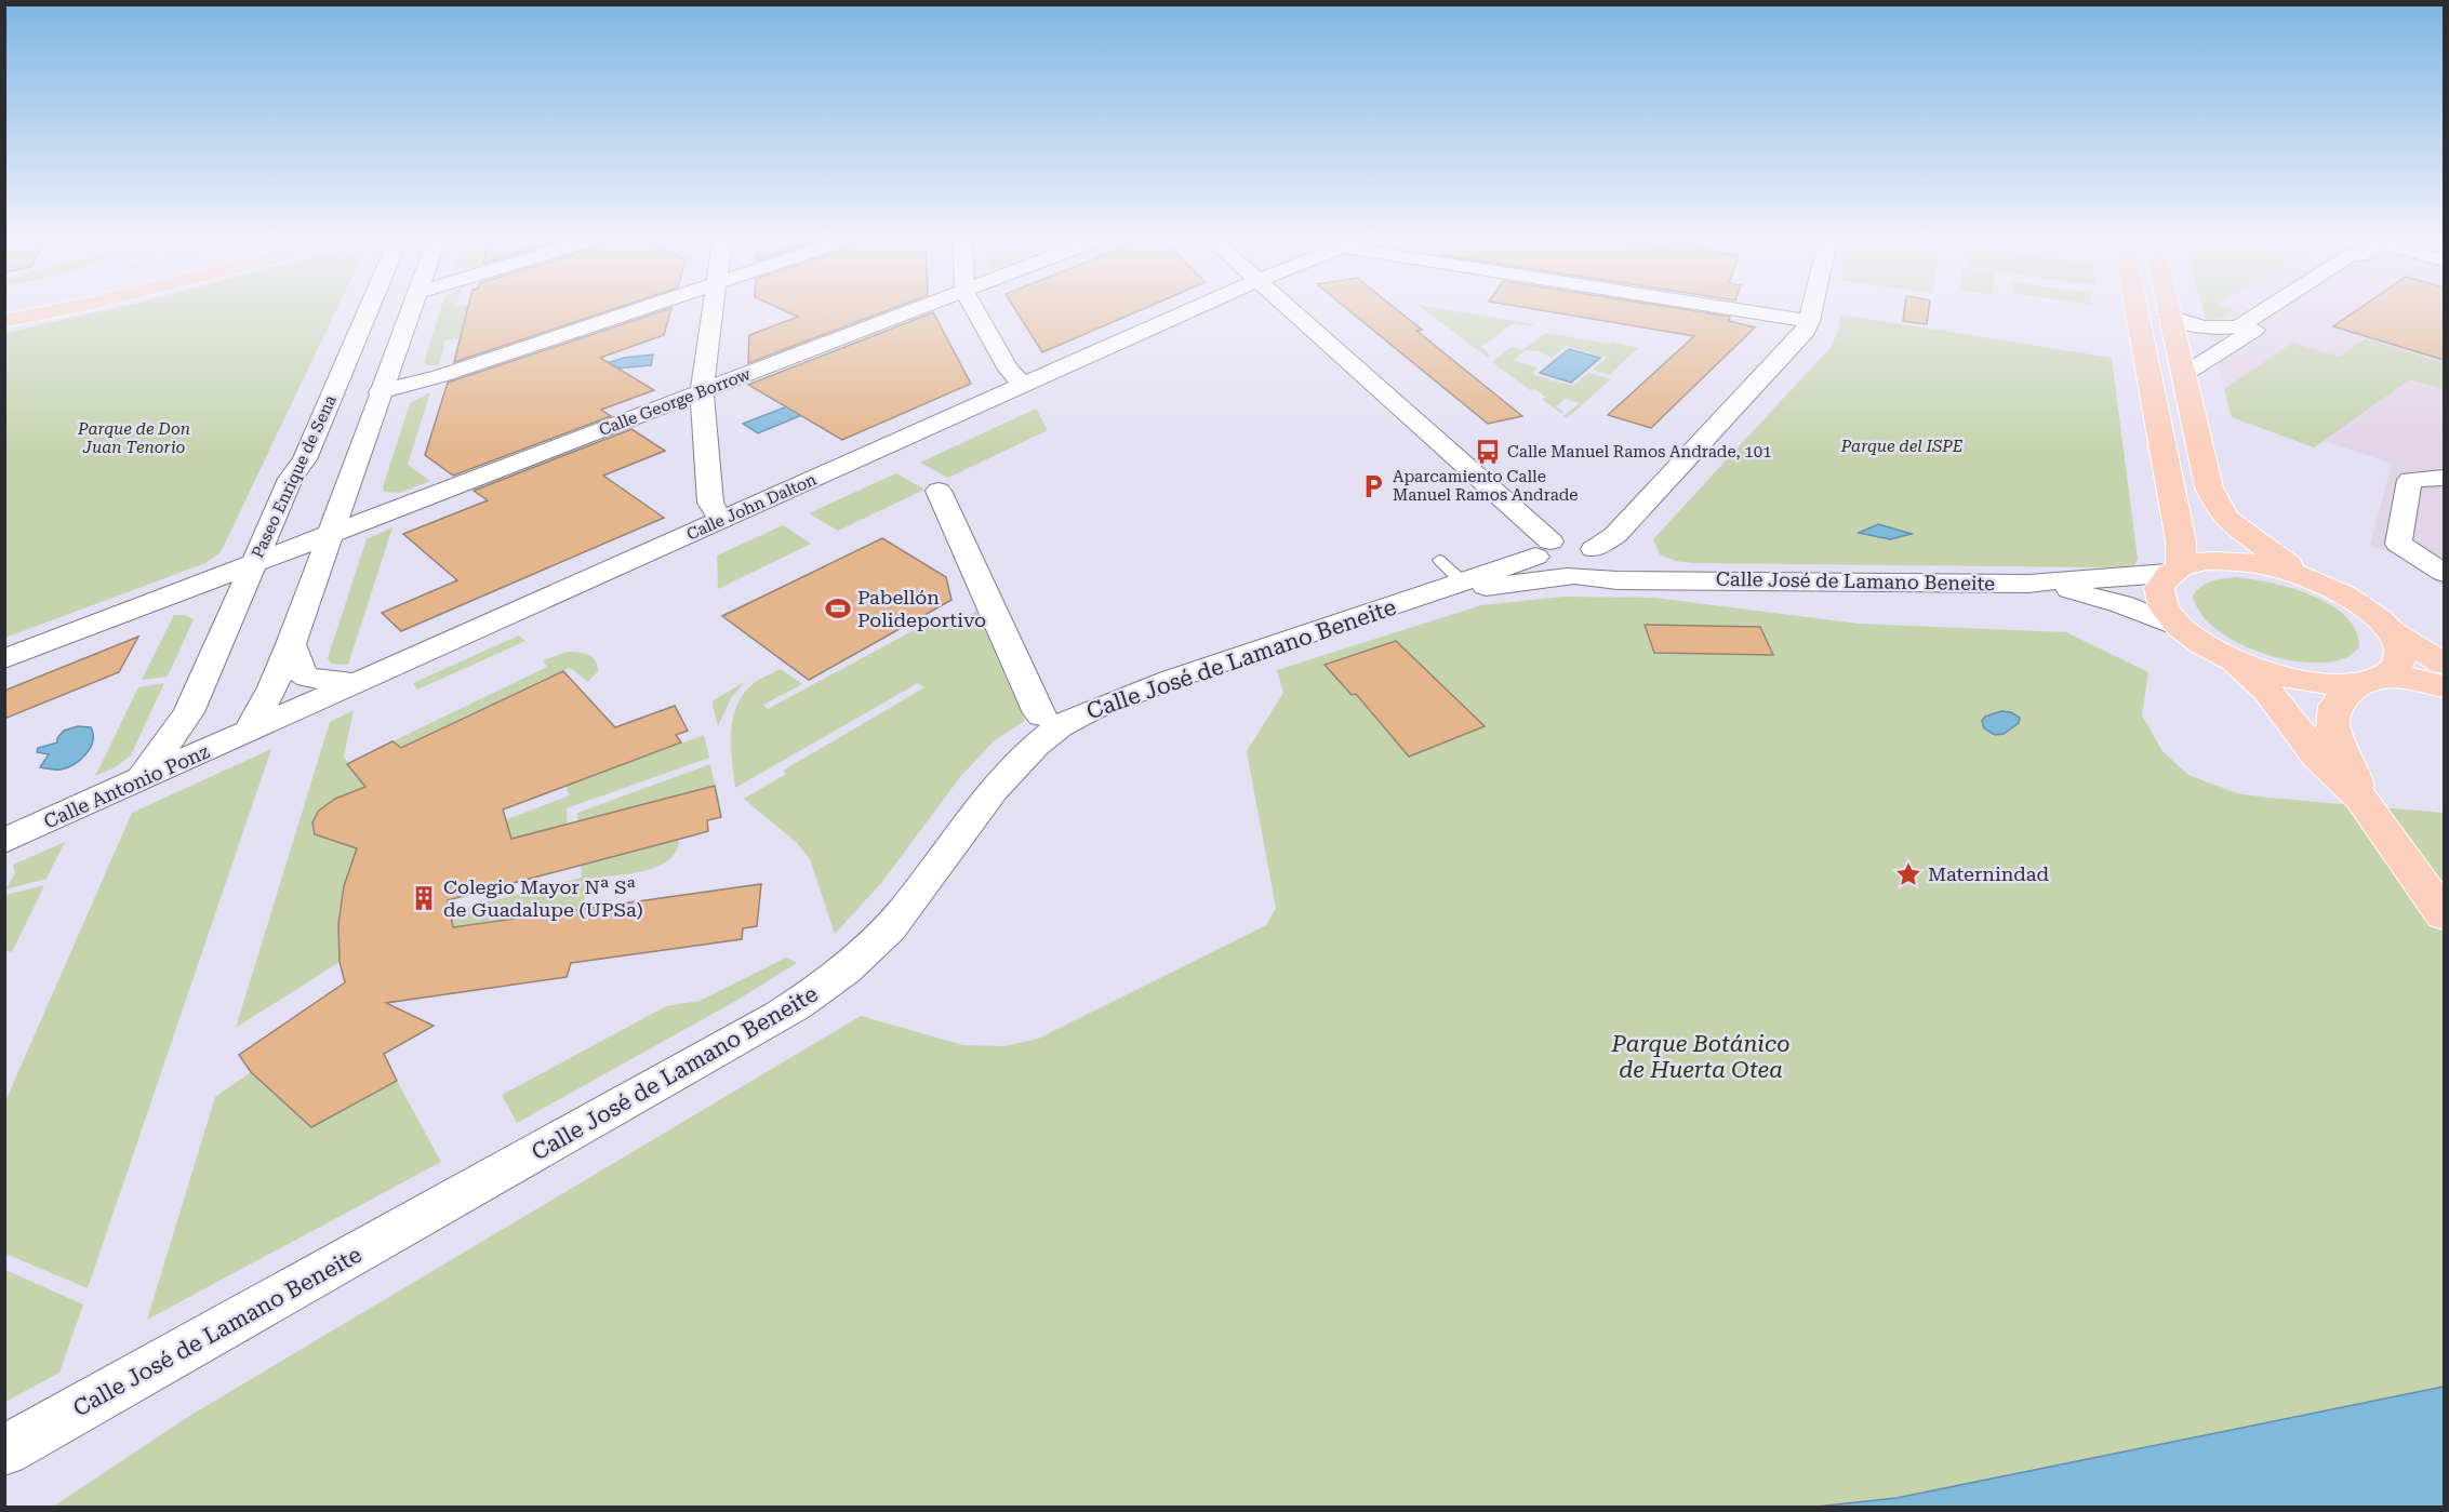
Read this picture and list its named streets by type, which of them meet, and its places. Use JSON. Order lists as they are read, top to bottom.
{
  "streets": {
    "street": [
      "Calle George Borrow",
      "Paseo Enrique de Sena",
      "Calle John Dalton",
      "Calle José de Lamano Beneite",
      "Calle Antonio Ponz"
    ]
  },
  "crossings": [
    ["Calle George Borrow", "Paseo Enrique de Sena"],
    ["Paseo Enrique de Sena", "Calle Antonio Ponz"],
    ["Calle John Dalton", "Calle Antonio Ponz"]
  ],
  "parks": ["Parque de Don Juan Tenorio", "Parque del ISPE", "Parque Botánico de Huerta Otea"],
  "places": {
    "bus stop": ["Calle Manuel Ramos Andrade, 101"],
    "parking": ["Aparcamiento Calle Manuel Ramos Andrade"],
    "sports": ["Pabellón Polideportivo"],
    "place": ["Maternindad"],
    "building": ["Colegio Mayor Nª Sª de Guadalupe (UPSa)"]
  }
}
